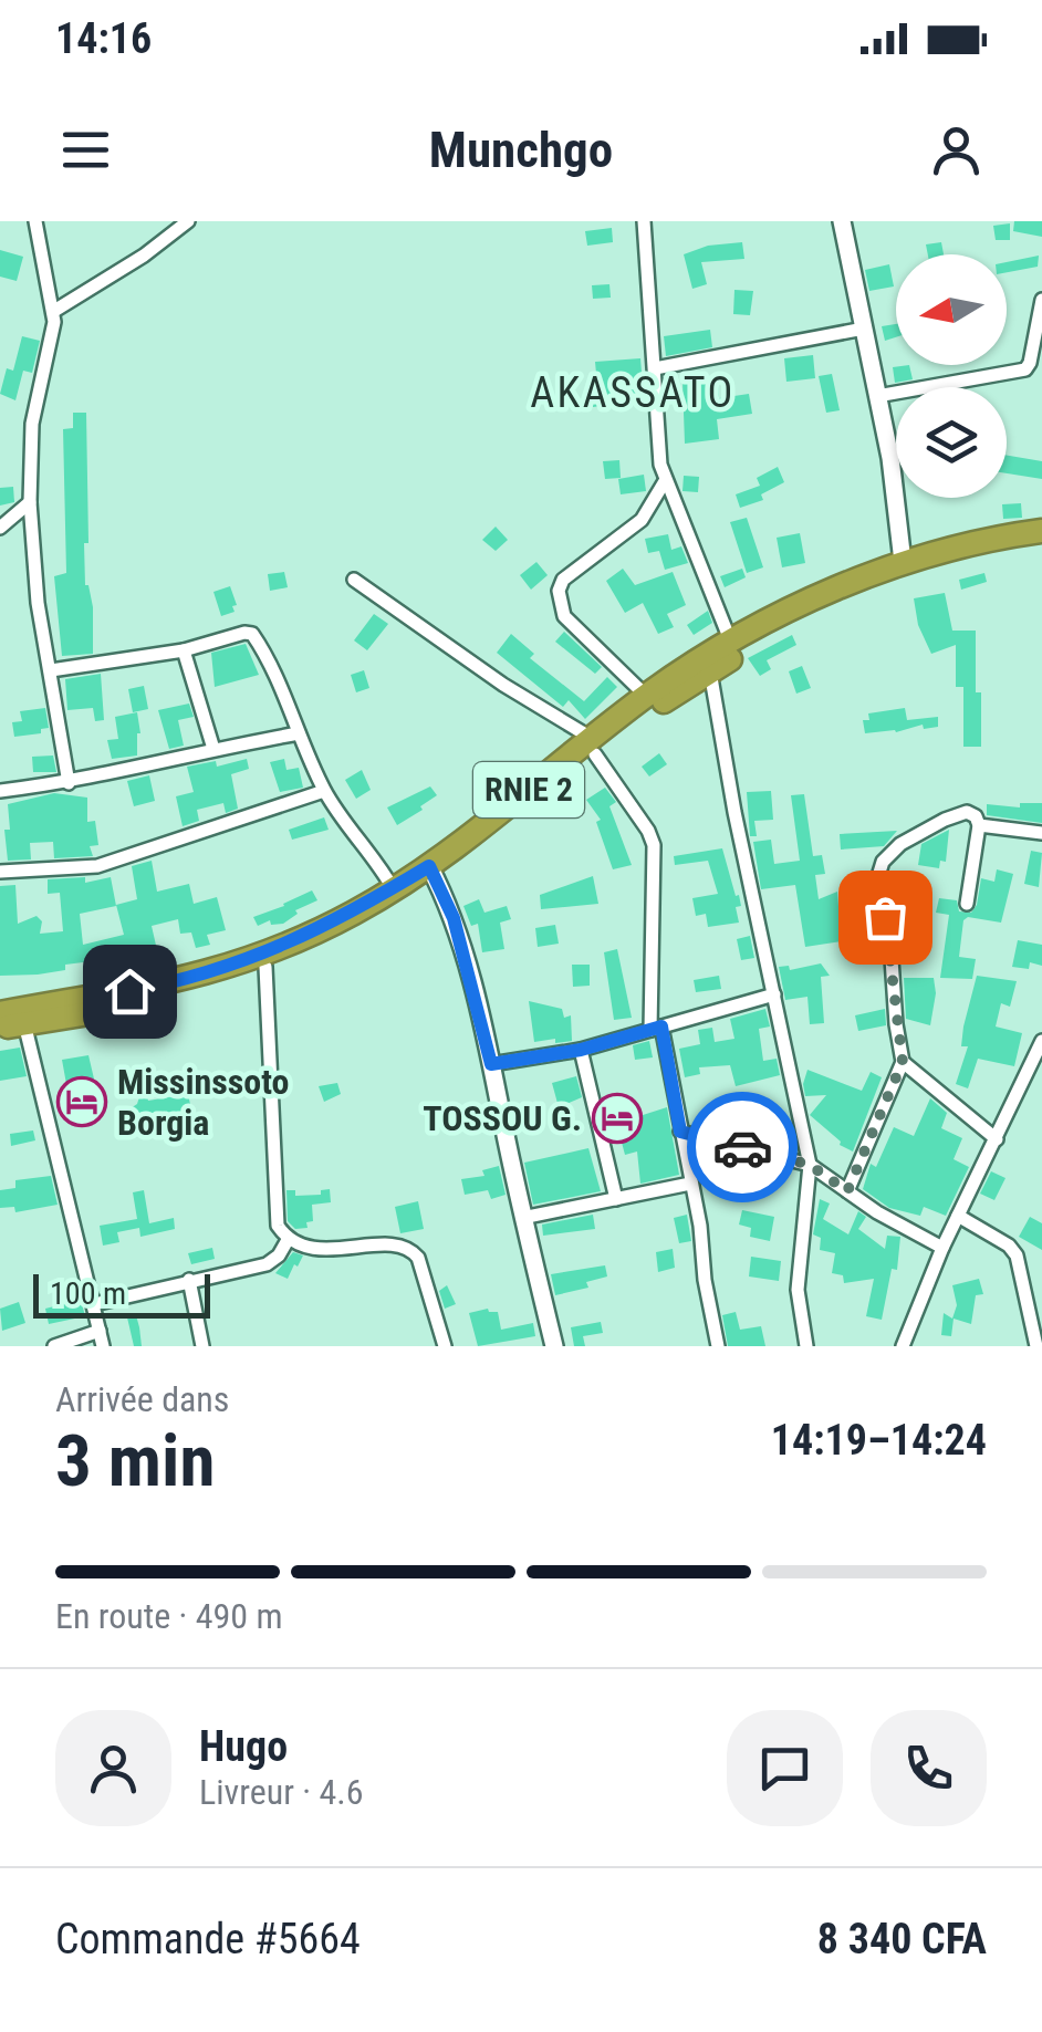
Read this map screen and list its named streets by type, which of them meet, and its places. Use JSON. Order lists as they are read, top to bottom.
{
  "streets": {
    "highway": ["RNIE 2"]
  },
  "districts": ["AKASSATO"],
  "places": {
    "hotel": ["Missinssoto Borgia", "TOSSOU G."]
  },
  "scale_bar": "100 m",
  "north": "left",
  "page": {
    "status": "14:16",
    "header": "Munchgo",
    "scale": "100 m",
    "heading": ["3 min", "Arrivée dans", "14:19–14:24"],
    "panel": [
      "Hugo",
      "Livreur · 4.6",
      "Commande #5664",
      "8 340 CFA"
    ],
    "bar": "En route · 490 m"
  }
}
